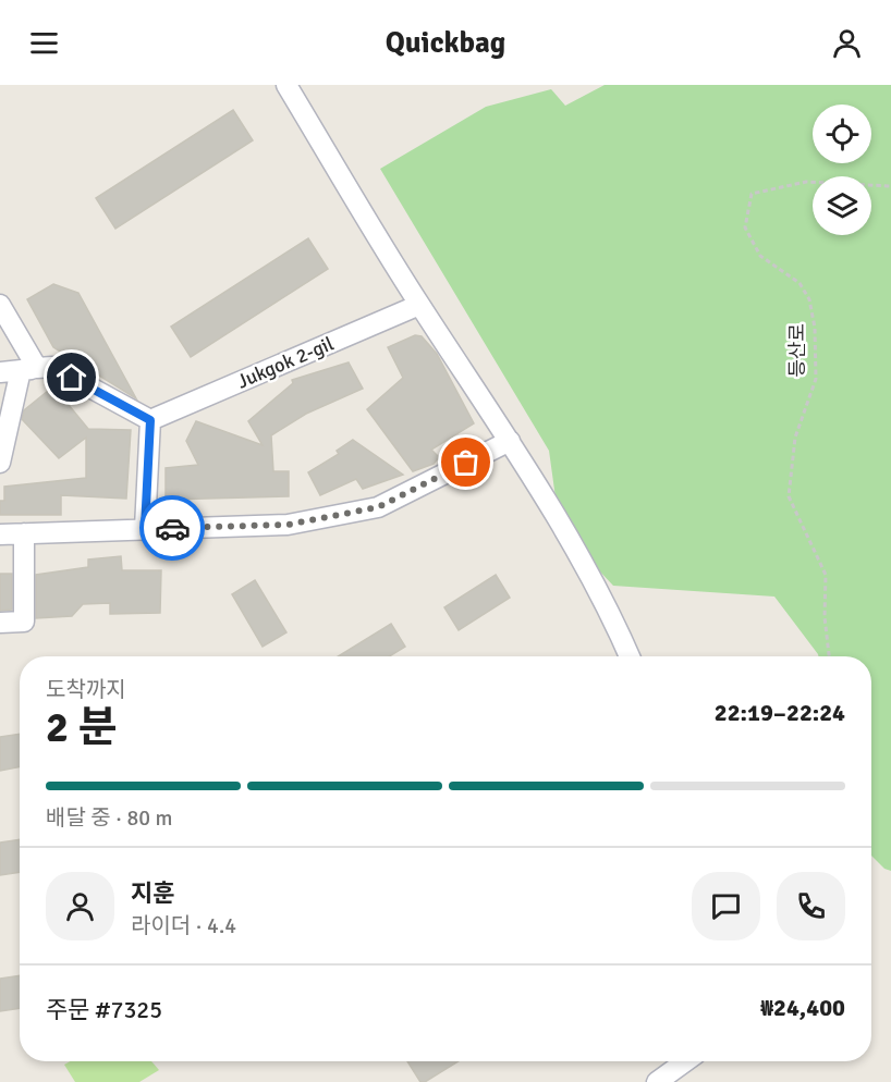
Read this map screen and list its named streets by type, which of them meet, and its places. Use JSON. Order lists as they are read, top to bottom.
{
  "streets": {
    "street": ["Jukgok 2-gil"],
    "path": ["등산로"]
  },
  "page": {
    "header": "Quickbag",
    "heading": ["2 분", "도착까지", "22:19–22:24"],
    "panel": [
      "지훈",
      "라이더 · 4.4",
      "주문 #7325",
      "₩24,400"
    ],
    "bar": "배달 중 · 80 m"
  }
}
